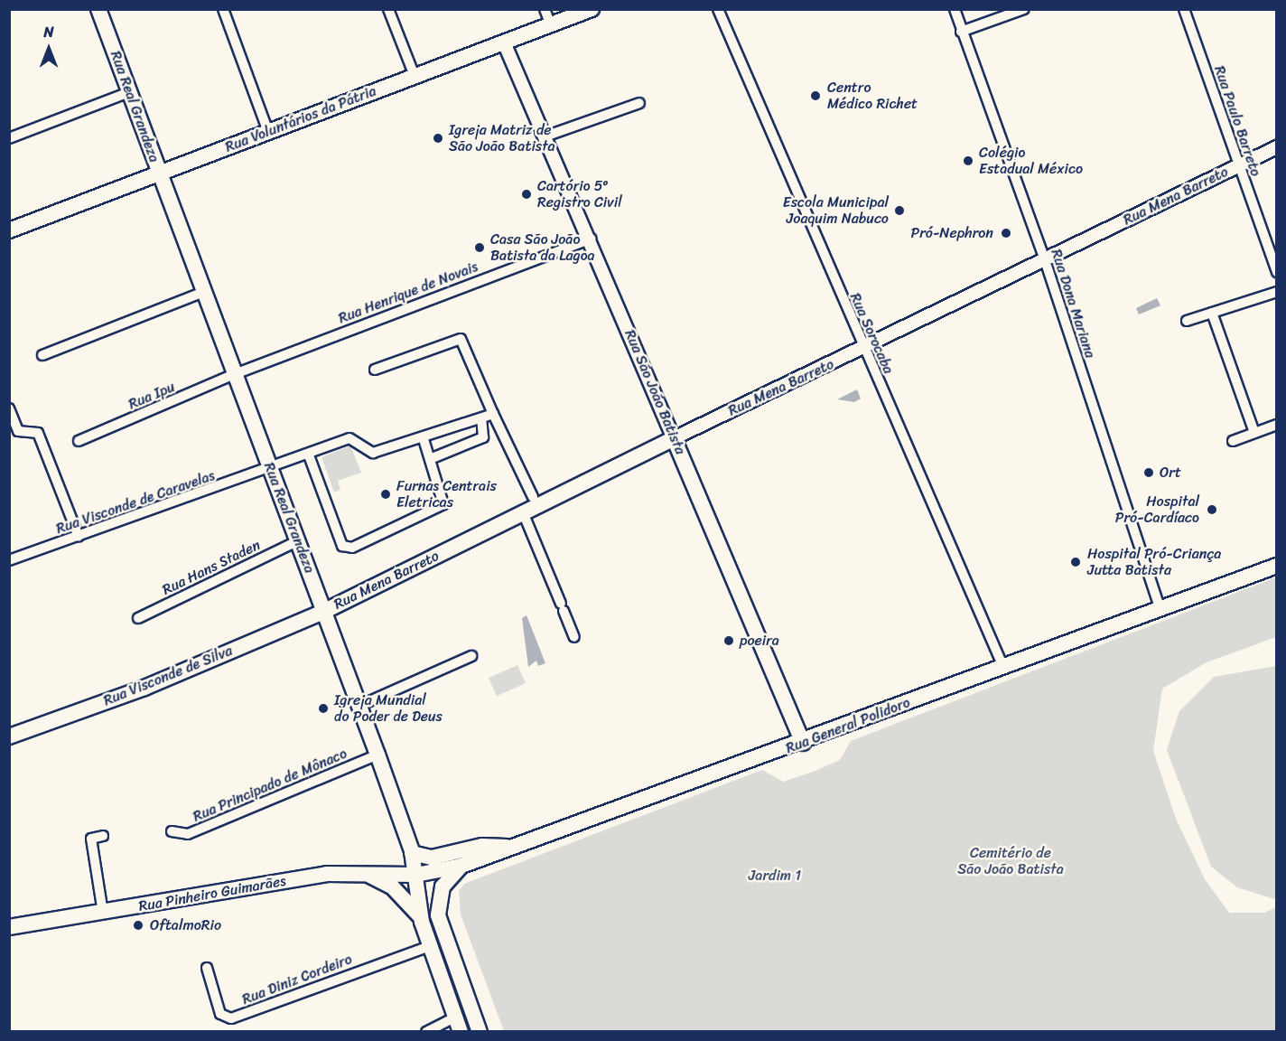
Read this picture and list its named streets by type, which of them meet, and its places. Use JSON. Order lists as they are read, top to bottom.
{
  "streets": {
    "main road": [
      "Rua Real Grandeza",
      "Rua Voluntários da Pátria",
      "Rua Mena Barreto",
      "Rua São João Batista",
      "Rua Visconde de Silva",
      "Rua General Polidoro",
      "Rua Pinheiro Guimarães"
    ],
    "street": [
      "Rua Paulo Barreto",
      "Rua Henrique de Novais",
      "Rua Dona Mariana",
      "Rua Sorocaba",
      "Rua Ipu",
      "Rua Visconde de Caravelas",
      "Rua Hans Staden",
      "Rua Principado de Mônaco",
      "Rua Diniz Cordeiro"
    ]
  },
  "crossings": [
    ["Rua Real Grandeza", "Rua Voluntários da Pátria"],
    ["Rua Real Grandeza", "Rua Mena Barreto"],
    ["Rua Real Grandeza", "Rua Henrique de Novais"],
    ["Rua Real Grandeza", "Rua Ipu"],
    ["Rua Real Grandeza", "Rua Visconde de Caravelas"],
    ["Rua Real Grandeza", "Rua Hans Staden"],
    ["Rua Real Grandeza", "Rua Visconde de Silva"],
    ["Rua Real Grandeza", "Rua General Polidoro"],
    ["Rua Real Grandeza", "Rua Principado de Mônaco"],
    ["Rua Real Grandeza", "Rua Pinheiro Guimarães"],
    ["Rua Real Grandeza", "Rua Diniz Cordeiro"],
    ["Rua Voluntários da Pátria", "Rua São João Batista"],
    ["Rua Paulo Barreto", "Rua Mena Barreto"],
    ["Rua Mena Barreto", "Rua Dona Mariana"],
    ["Rua Mena Barreto", "Rua Sorocaba"],
    ["Rua Mena Barreto", "Rua São João Batista"],
    ["Rua Mena Barreto", "Rua Visconde de Silva"],
    ["Rua Henrique de Novais", "Rua São João Batista"],
    ["Rua Henrique de Novais", "Rua Ipu"],
    ["Rua Dona Mariana", "Rua General Polidoro"],
    ["Rua Sorocaba", "Rua General Polidoro"],
    ["Rua São João Batista", "Rua General Polidoro"],
    ["Rua General Polidoro", "Rua Pinheiro Guimarães"]
  ],
  "parks": ["Cemitério de São João Batista", "Jardim 1"],
  "places": [
    "Centro Médico Richet",
    "Igreja Matriz de São João Batista",
    "Colégio Estadual México",
    "Cartório 5º Registro Civil",
    "Escola Municipal Joaquim Nabuco",
    "Pró-Nephron",
    "Casa São João Batista da Lagoa",
    "Ort",
    "Furnas Centrais Eletricas",
    "Hospital Pró-Cardíaco",
    "Hospital Pró-Criança Jutta Batista",
    "poeira",
    "Igreja Mundial do Poder de Deus",
    "OftalmoRio"
  ],
  "north": "top"
}
